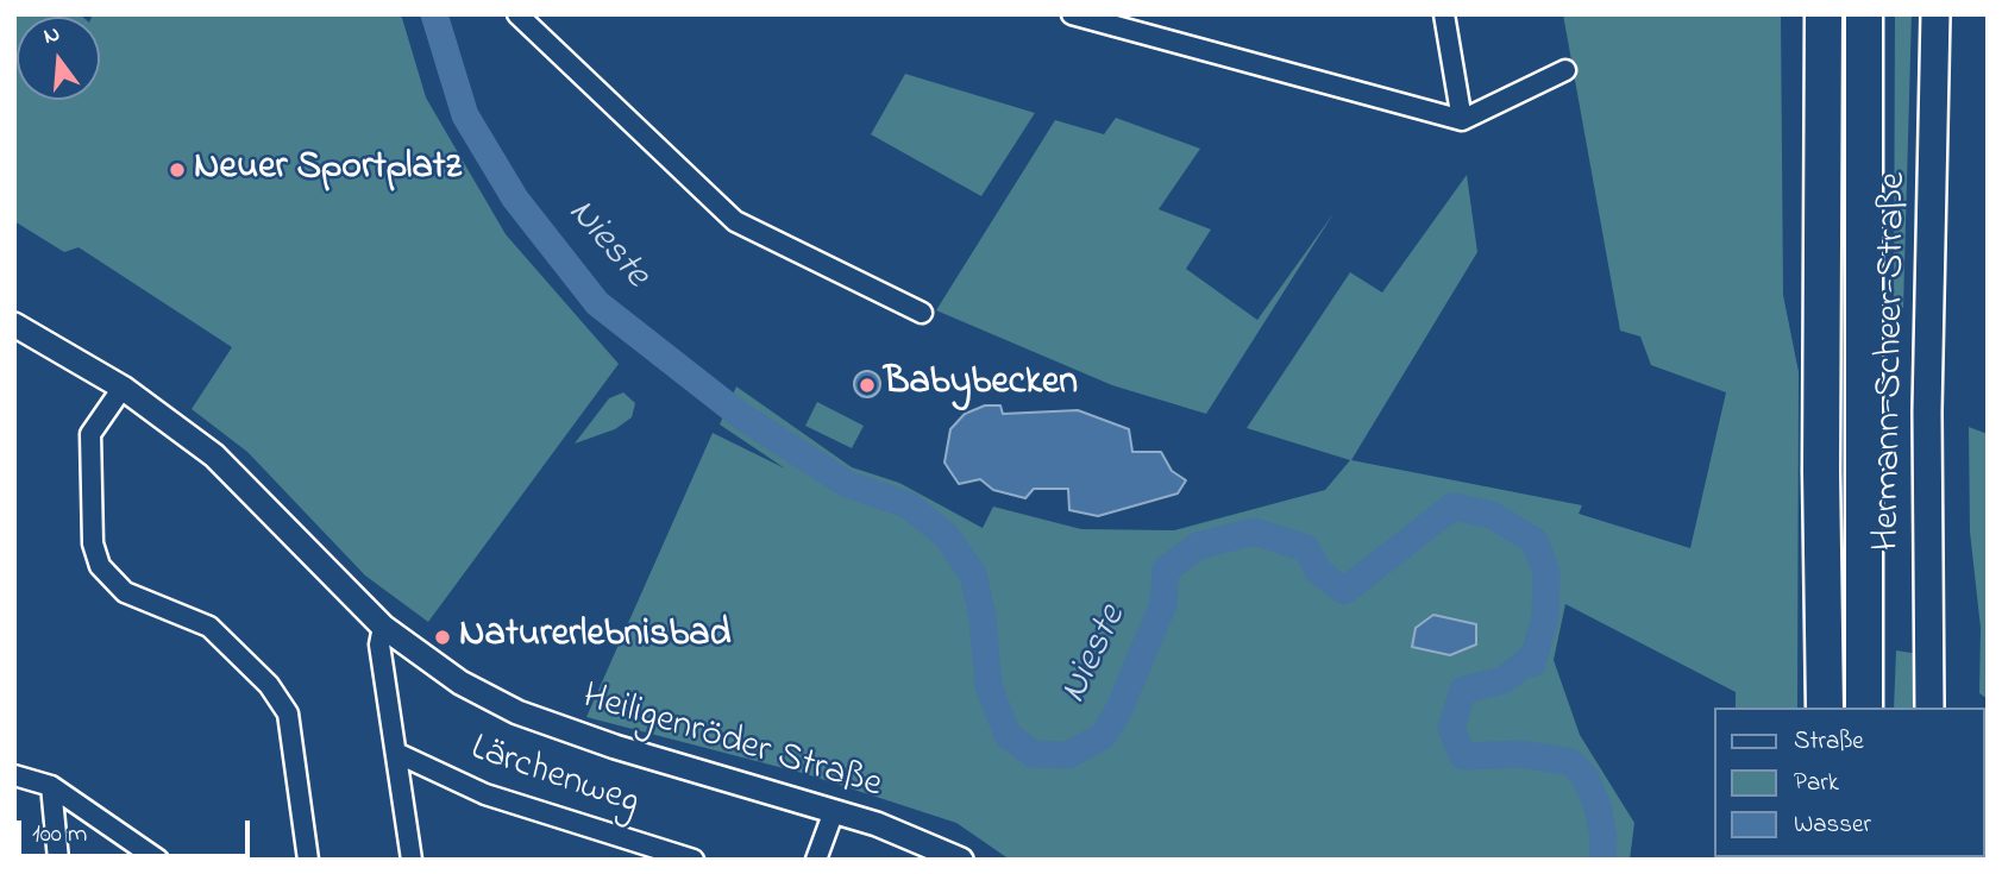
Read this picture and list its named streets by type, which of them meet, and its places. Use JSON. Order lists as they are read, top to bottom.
{
  "streets": {
    "main road": ["Hermann-Scheer-Straße"],
    "street": ["Heiligenröder Straße", "Lärchenweg"]
  },
  "water": ["Nieste"],
  "places": ["Neuer Sportplatz", "Babybecken", "Naturerlebnisbad"],
  "legend": ["Straße", "Park", "Wasser"],
  "scale_bar": "100 m",
  "north": "top"
}
